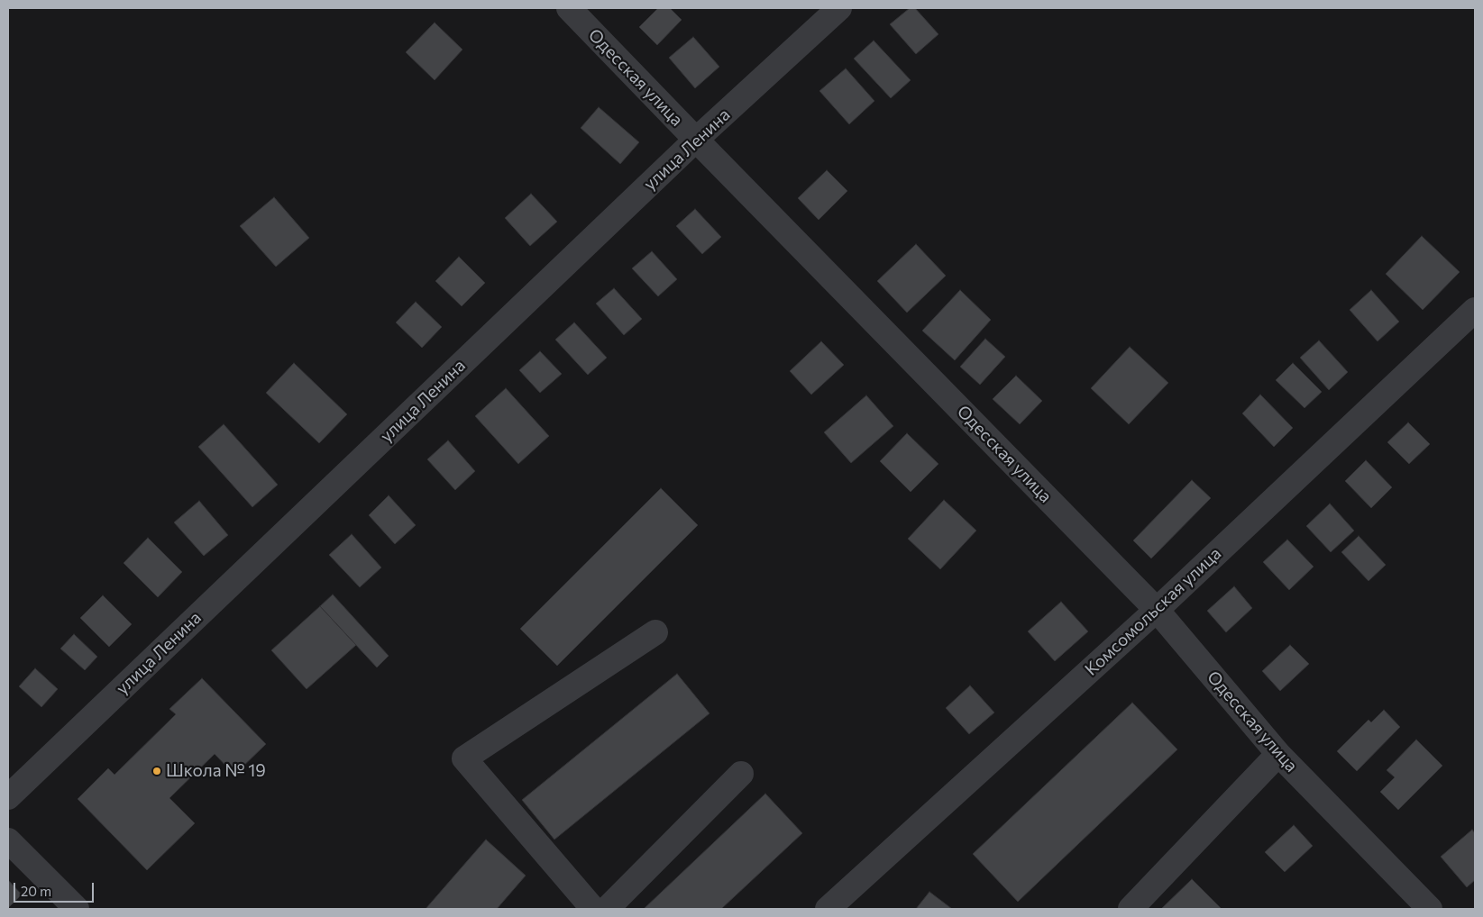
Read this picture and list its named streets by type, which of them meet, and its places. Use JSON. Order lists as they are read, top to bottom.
{
  "streets": {
    "street": ["Одесская улица", "улица Ленина", "Комсомольская улица"]
  },
  "crossings": [
    ["Одесская улица", "улица Ленина"],
    ["Одесская улица", "Комсомольская улица"]
  ],
  "places": ["Школа № 19"],
  "scale_bar": "20 m"
}
